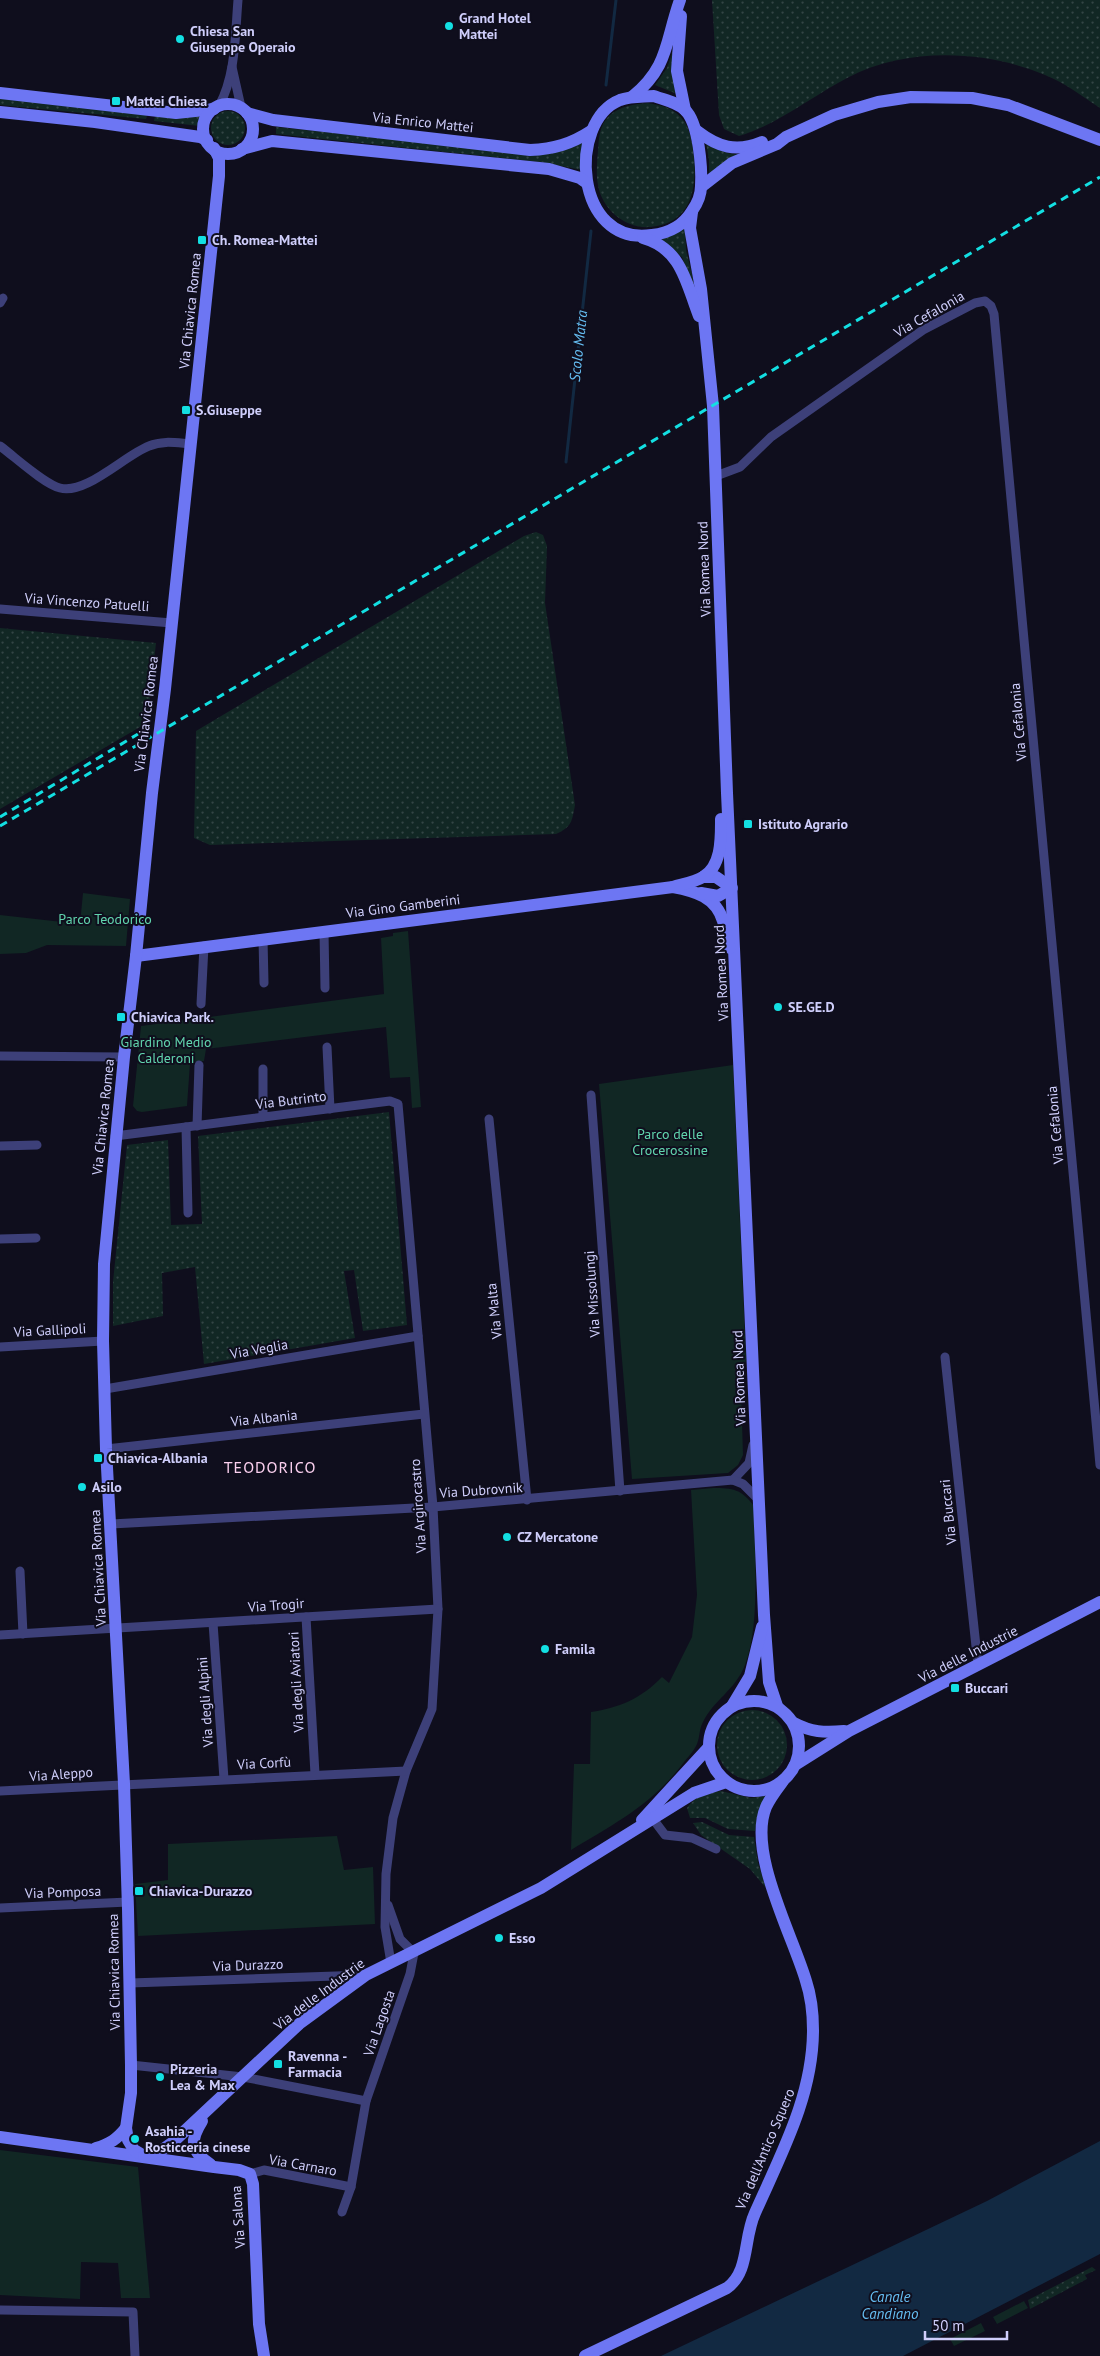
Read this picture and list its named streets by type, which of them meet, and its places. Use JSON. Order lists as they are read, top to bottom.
{
  "streets": {
    "street": [
      "Via Enrico Mattei",
      "Via Chiavica Romea",
      "Via Cefalonia",
      "Via Romea Nord",
      "Via Vincenzo Patuelli",
      "Via Gino Gamberini",
      "Via Butrinto",
      "Via Missolungi",
      "Via Malta",
      "Via Gallipoli",
      "Via Veglia",
      "Via Albania",
      "Via Dubrovnik",
      "Via Argirocastro",
      "Via Buccari",
      "Via Trogir",
      "Via delle Industrie",
      "Via degli Aviatori",
      "Via degli Alpini",
      "Via Corfù",
      "Via Aleppo",
      "Via Pomposa",
      "Via Durazzo",
      "Via Lagosta",
      "Via dell'Antico Squero",
      "Via Carnaro",
      "Via Salona"
    ]
  },
  "crossings": [
    ["Via Enrico Mattei", "Via Chiavica Romea"],
    ["Via Enrico Mattei", "Via Romea Nord"],
    ["Via Chiavica Romea", "Via Vincenzo Patuelli"],
    ["Via Chiavica Romea", "Via Gino Gamberini"],
    ["Via Chiavica Romea", "Via Butrinto"],
    ["Via Chiavica Romea", "Via Gallipoli"],
    ["Via Chiavica Romea", "Via Veglia"],
    ["Via Chiavica Romea", "Via Albania"],
    ["Via Chiavica Romea", "Via Dubrovnik"],
    ["Via Chiavica Romea", "Via Trogir"],
    ["Via Chiavica Romea", "Via Corfù"],
    ["Via Chiavica Romea", "Via Aleppo"],
    ["Via Chiavica Romea", "Via Pomposa"],
    ["Via Chiavica Romea", "Via Durazzo"],
    ["Via Cefalonia", "Via Romea Nord"],
    ["Via Romea Nord", "Via Gino Gamberini"],
    ["Via Romea Nord", "Via delle Industrie"],
    ["Via Romea Nord", "Via dell'Antico Squero"],
    ["Via Butrinto", "Via Argirocastro"],
    ["Via Missolungi", "Via Dubrovnik"],
    ["Via Malta", "Via Dubrovnik"],
    ["Via Veglia", "Via Argirocastro"],
    ["Via Albania", "Via Argirocastro"],
    ["Via Dubrovnik", "Via Argirocastro"],
    ["Via Argirocastro", "Via Trogir"],
    ["Via Argirocastro", "Via delle Industrie"],
    ["Via Argirocastro", "Via Corfù"],
    ["Via Argirocastro", "Via Lagosta"],
    ["Via Buccari", "Via delle Industrie"],
    ["Via Trogir", "Via degli Aviatori"],
    ["Via Trogir", "Via degli Alpini"],
    ["Via delle Industrie", "Via Durazzo"],
    ["Via delle Industrie", "Via Lagosta"],
    ["Via delle Industrie", "Via dell'Antico Squero"],
    ["Via delle Industrie", "Via Salona"],
    ["Via degli Aviatori", "Via Corfù"],
    ["Via degli Alpini", "Via Corfù"],
    ["Via Corfù", "Via Aleppo"],
    ["Via Lagosta", "Via Carnaro"],
    ["Via Carnaro", "Via Salona"]
  ],
  "districts": ["TEODORICO"],
  "water": ["Scolo Matra", "Canale Candiano"],
  "parks": ["Parco Teodorico", "Giardino Medio Calderoni", "Parco delle Crocerossine"],
  "places": {
    "other": [
      "Grand Hotel Mattei",
      "Chiesa San Giuseppe Operaio",
      "SE.GE.D",
      "Asilo",
      "CZ Mercatone",
      "Famila",
      "Esso",
      "Pizzeria Lea & Max",
      "Asahia - Rosticceria cinese"
    ],
    "transit": [
      "Mattei Chiesa",
      "Ch. Romea-Mattei",
      "S.Giuseppe",
      "Istituto Agrario",
      "Chiavica Park.",
      "Chiavica-Albania",
      "Buccari",
      "Chiavica-Durazzo",
      "Ravenna - Farmacia"
    ]
  },
  "scale_bar": "50 m"
}
